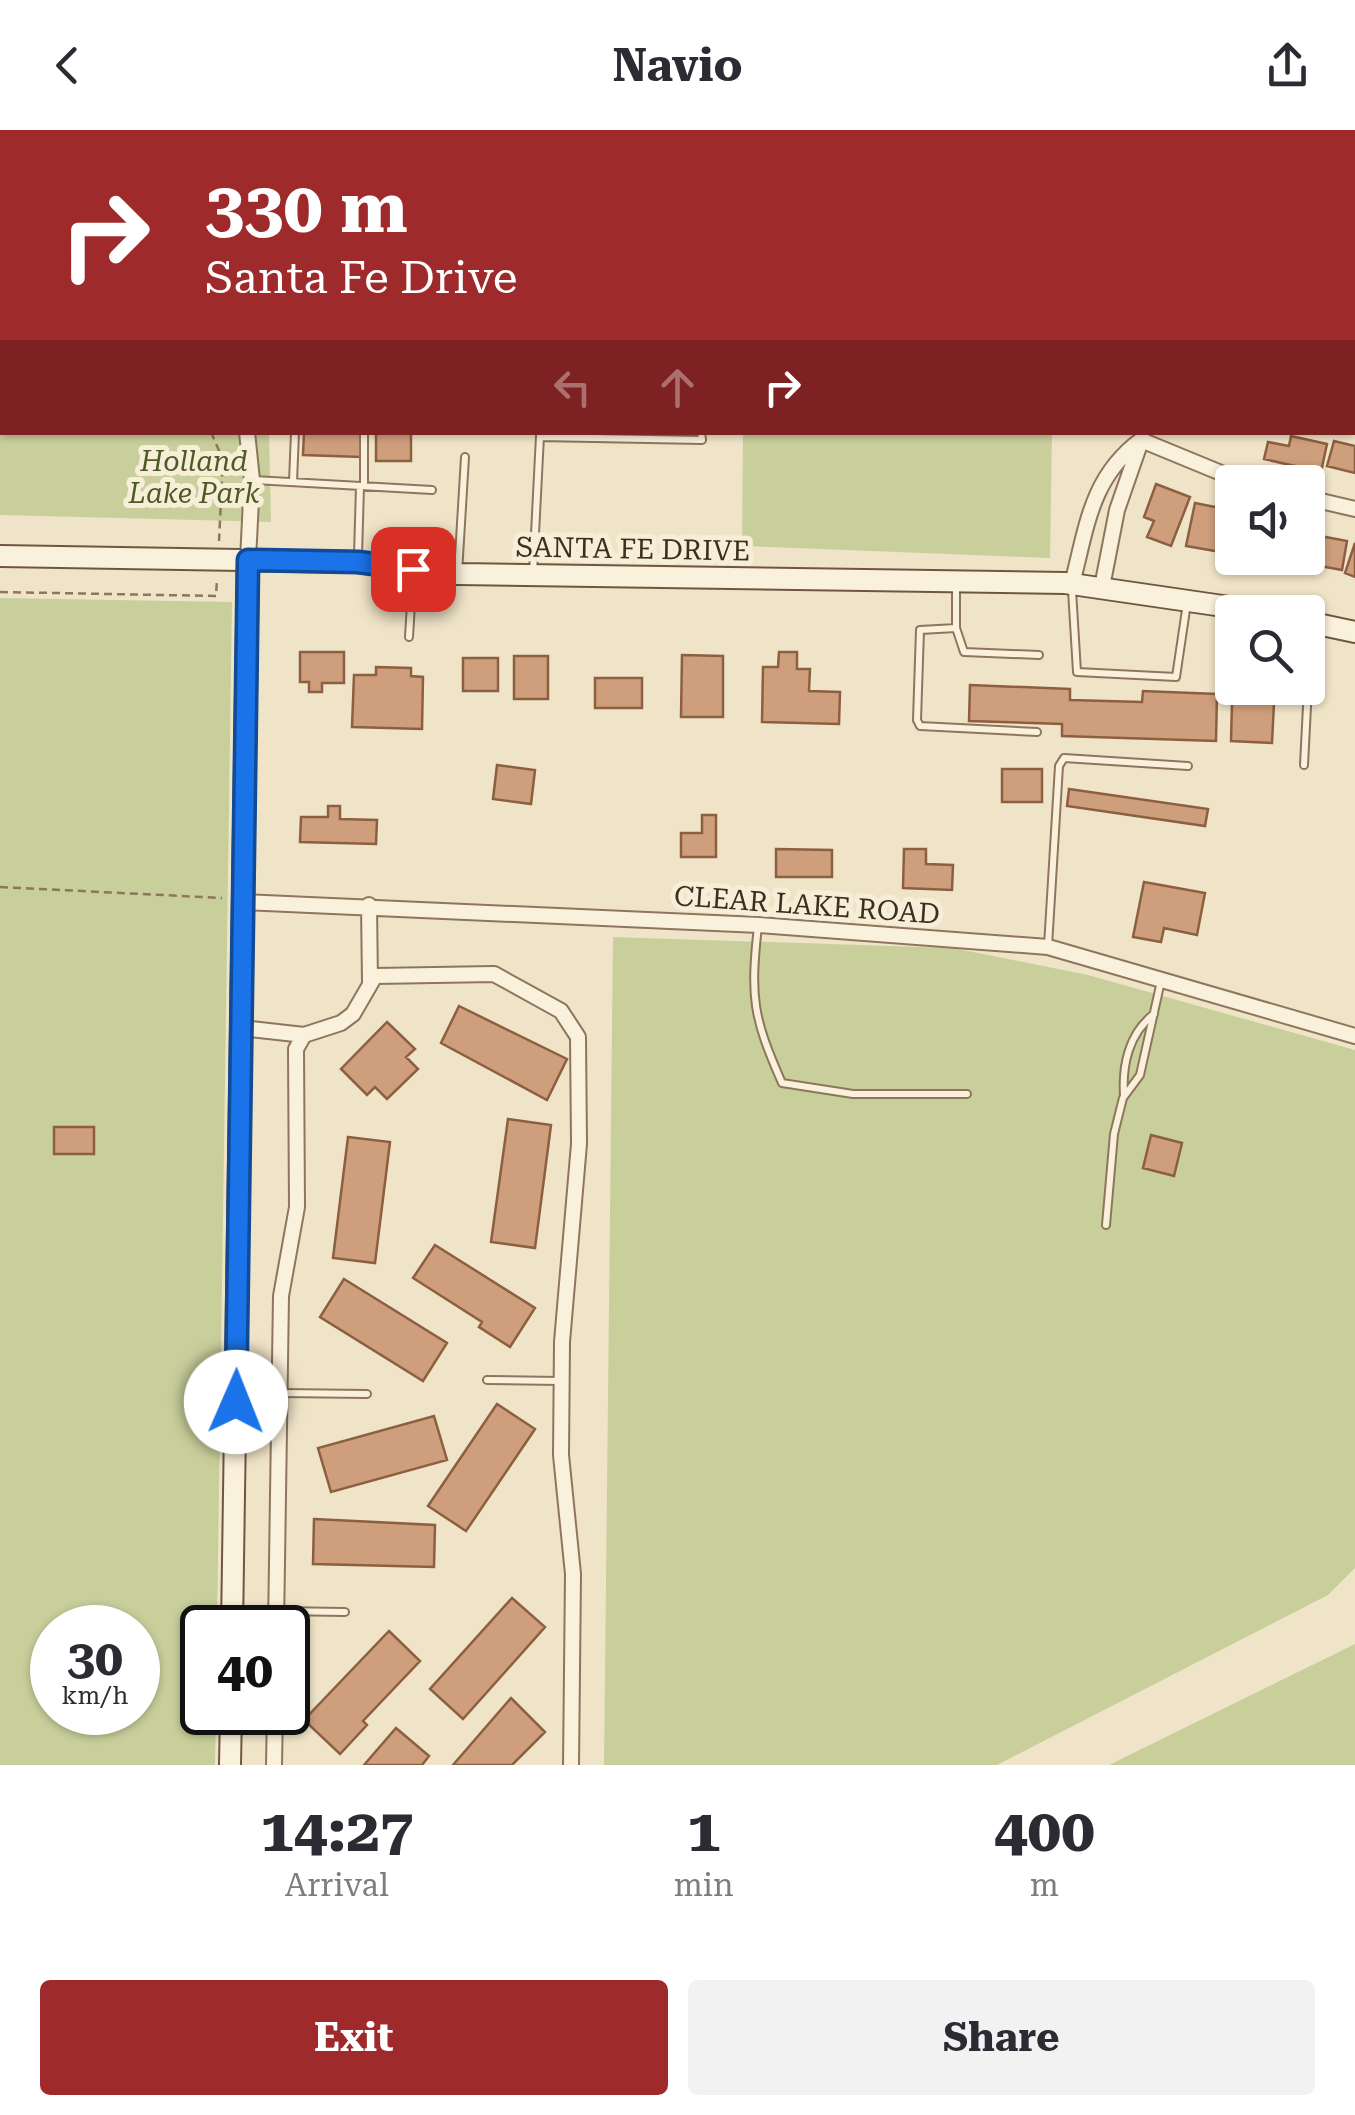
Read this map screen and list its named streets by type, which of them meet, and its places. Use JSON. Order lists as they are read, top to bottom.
{
  "streets": {
    "main road": ["SANTA FE DRIVE"],
    "street": ["CLEAR LAKE ROAD"]
  },
  "parks": ["Holland Lake Park"],
  "page": {
    "header": "Navio",
    "turn": ["330 m", "Santa Fe Drive"],
    "speed": "30 km/h",
    "limit": "40",
    "eta": [
      "14:27",
      "Arrival",
      "1",
      "min",
      "400",
      "m"
    ],
    "buttons": ["Exit", "Share"]
  }
}
